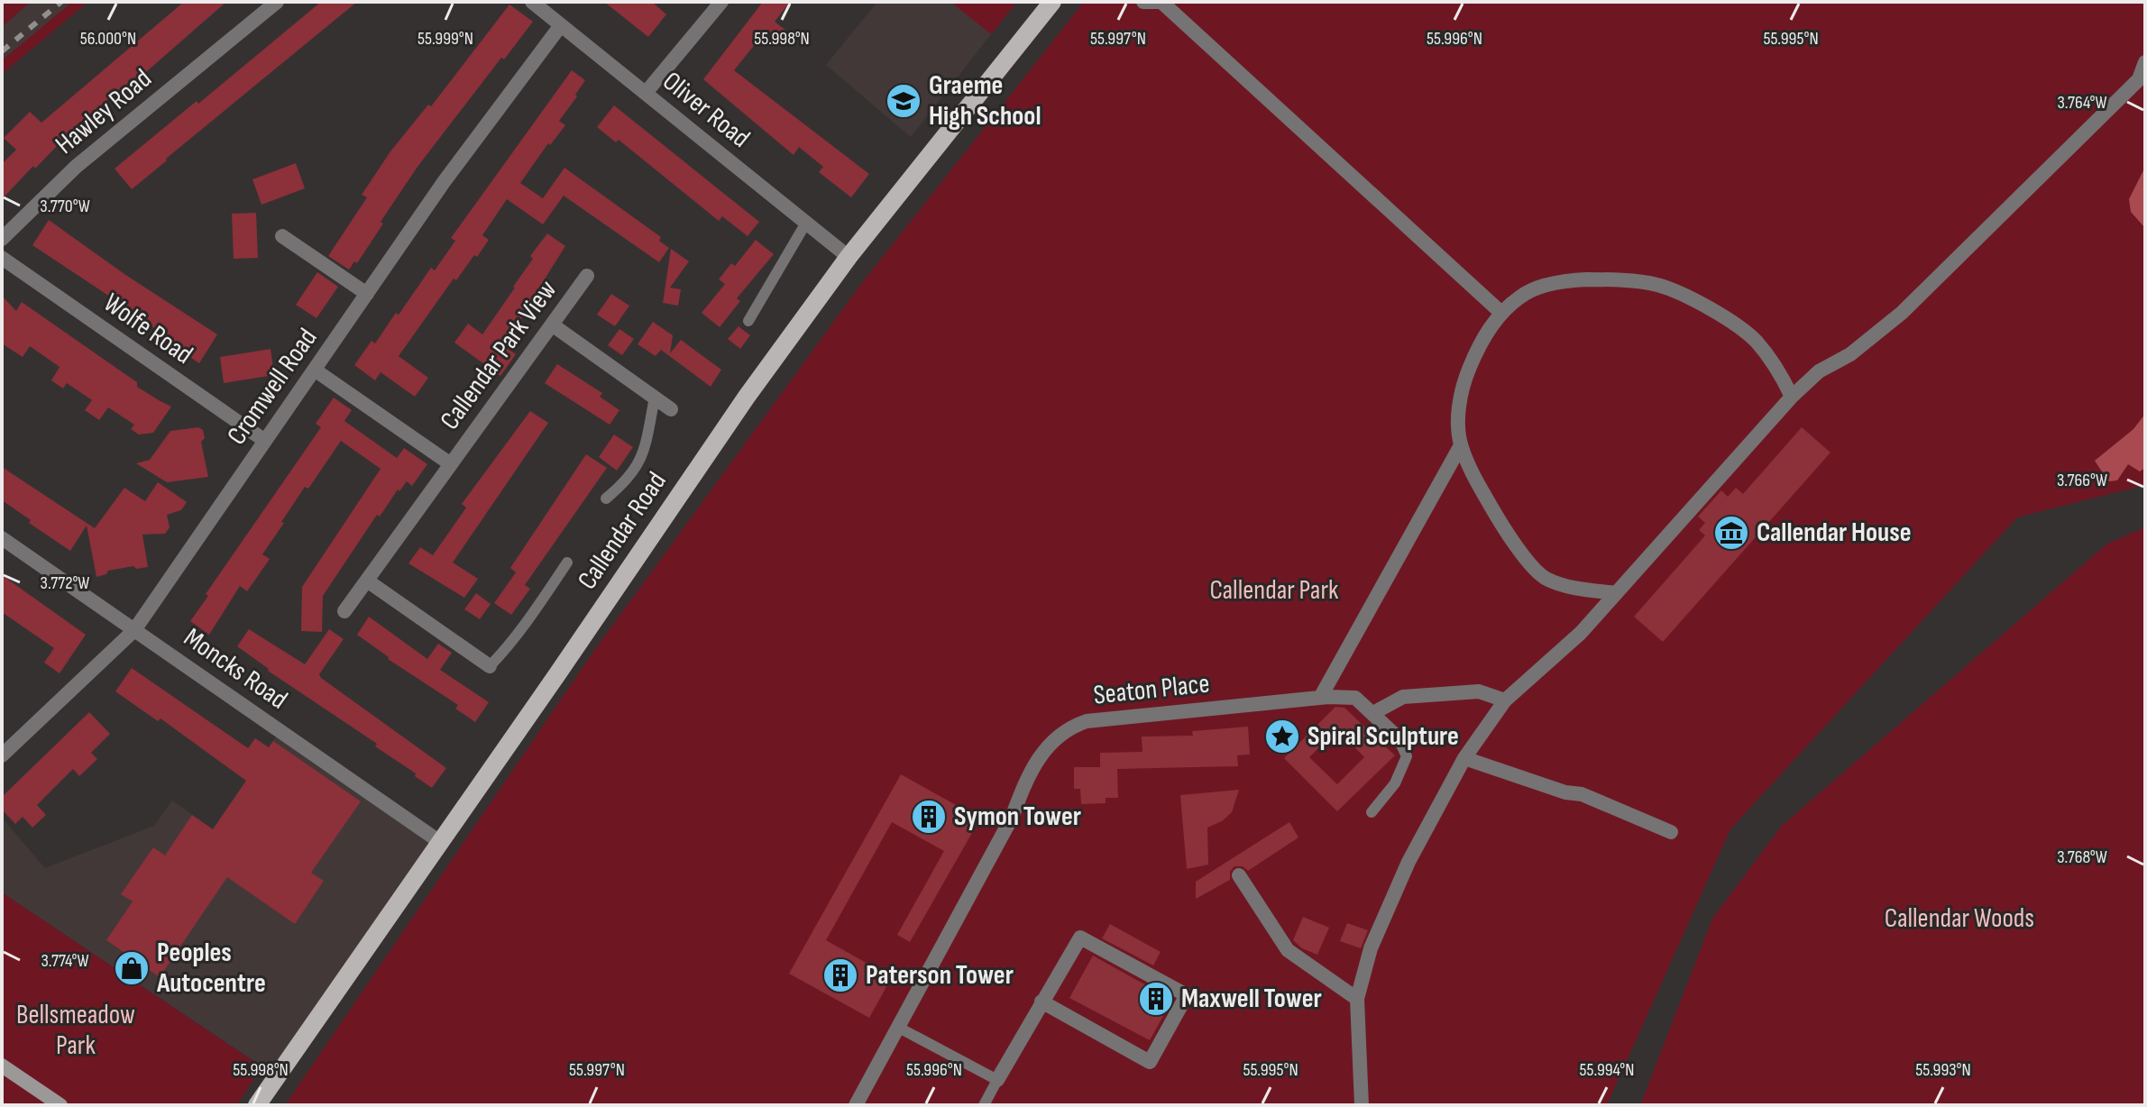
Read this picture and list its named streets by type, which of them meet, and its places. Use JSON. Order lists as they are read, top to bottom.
{
  "streets": {
    "main road": ["Callendar Road"],
    "street": [
      "Oliver Road",
      "Hawley Road",
      "Wolfe Road",
      "Callendar Park View",
      "Cromwell Road",
      "Moncks Road",
      "Seaton Place"
    ]
  },
  "crossings": [
    ["Oliver Road", "Cromwell Road"],
    ["Oliver Road", "Callendar Road"],
    ["Wolfe Road", "Cromwell Road"],
    ["Callendar Park View", "Cromwell Road"],
    ["Cromwell Road", "Moncks Road"],
    ["Callendar Road", "Moncks Road"]
  ],
  "parks": ["Callendar Park", "Callendar Woods", "Bellsmeadow Park"],
  "places": {
    "school or university": ["Graeme High School"],
    "museum": ["Callendar House"],
    "place": ["Spiral Sculpture"],
    "building": ["Symon Tower", "Paterson Tower", "Maxwell Tower"],
    "shop": ["Peoples Autocentre"]
  },
  "coordinates": [
    "56.000°N",
    "55.999°N",
    "55.998°N",
    "55.997°N",
    "55.996°N",
    "55.995°N",
    "3.764°W",
    "3.770°W",
    "3.766°W",
    "3.772°W",
    "3.768°W",
    "3.774°W",
    "55.994°N",
    "55.993°N"
  ]
}
